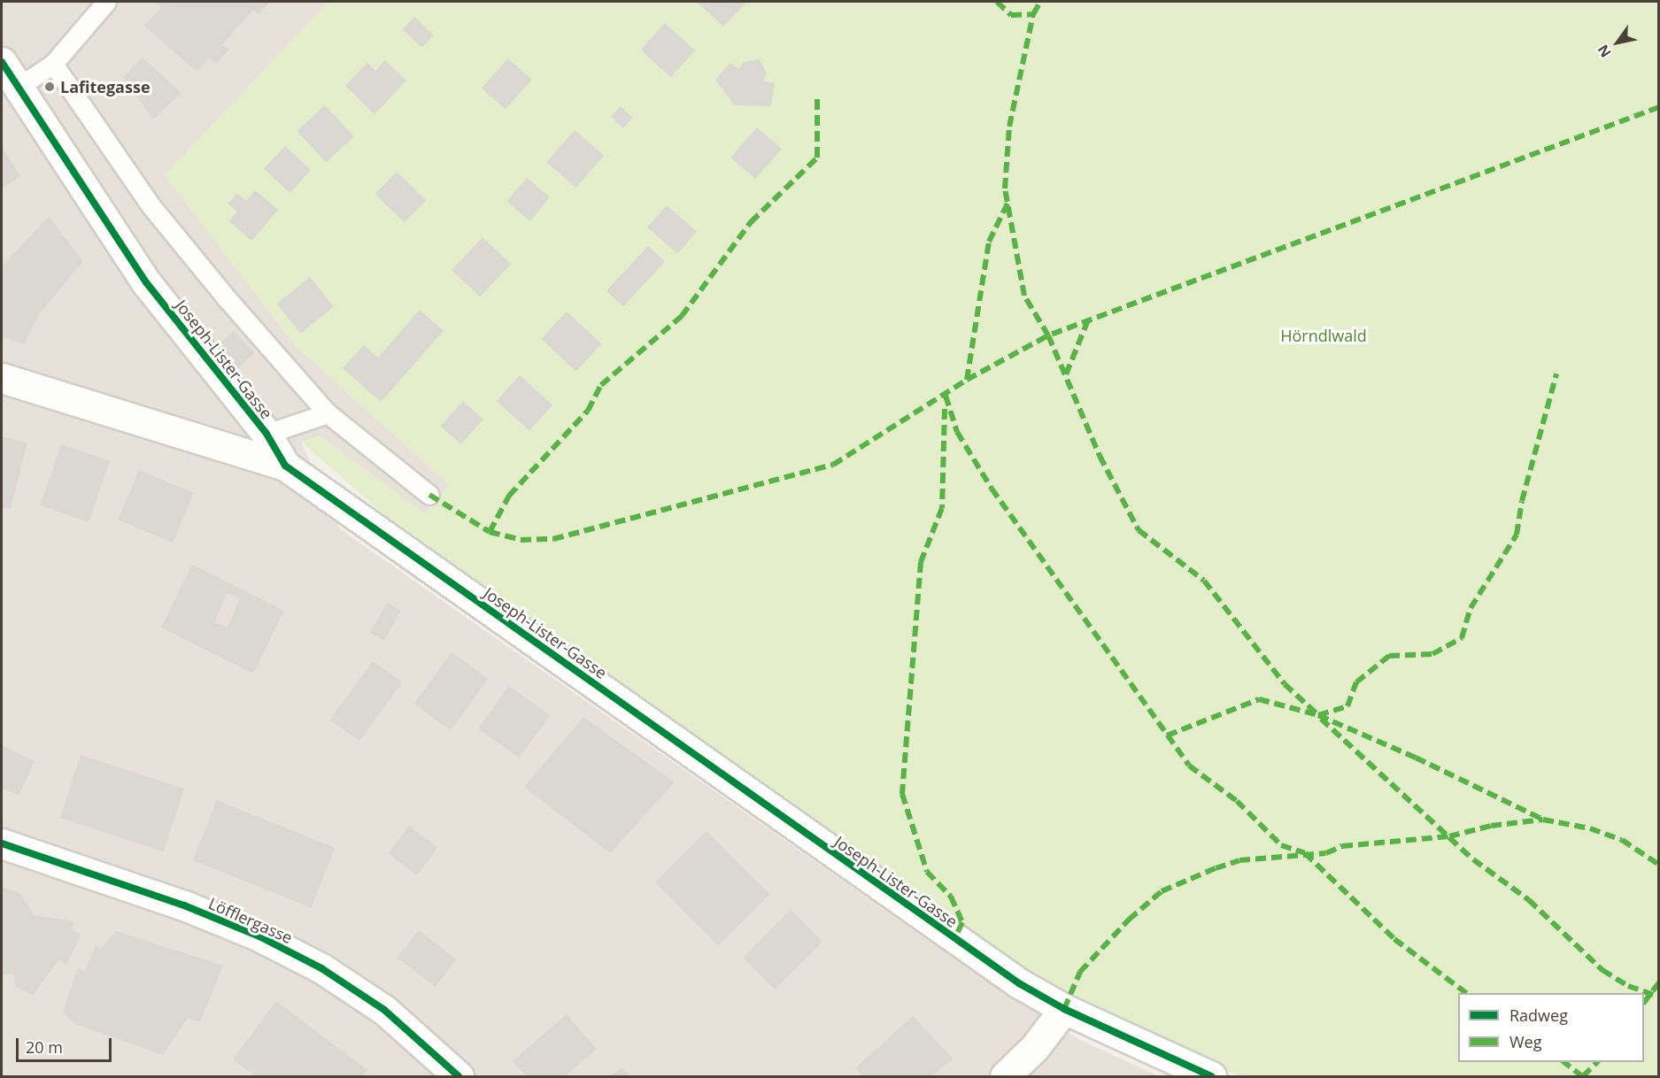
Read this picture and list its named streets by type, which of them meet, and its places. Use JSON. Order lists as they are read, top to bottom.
{
  "streets": {
    "street": ["Joseph-Lister-Gasse", "Löfflergasse"]
  },
  "parks": ["Hörndlwald"],
  "places": ["Lafitegasse"],
  "legend": ["Radweg", "Weg"],
  "scale_bar": "20 m",
  "north": "bottom left"
}
